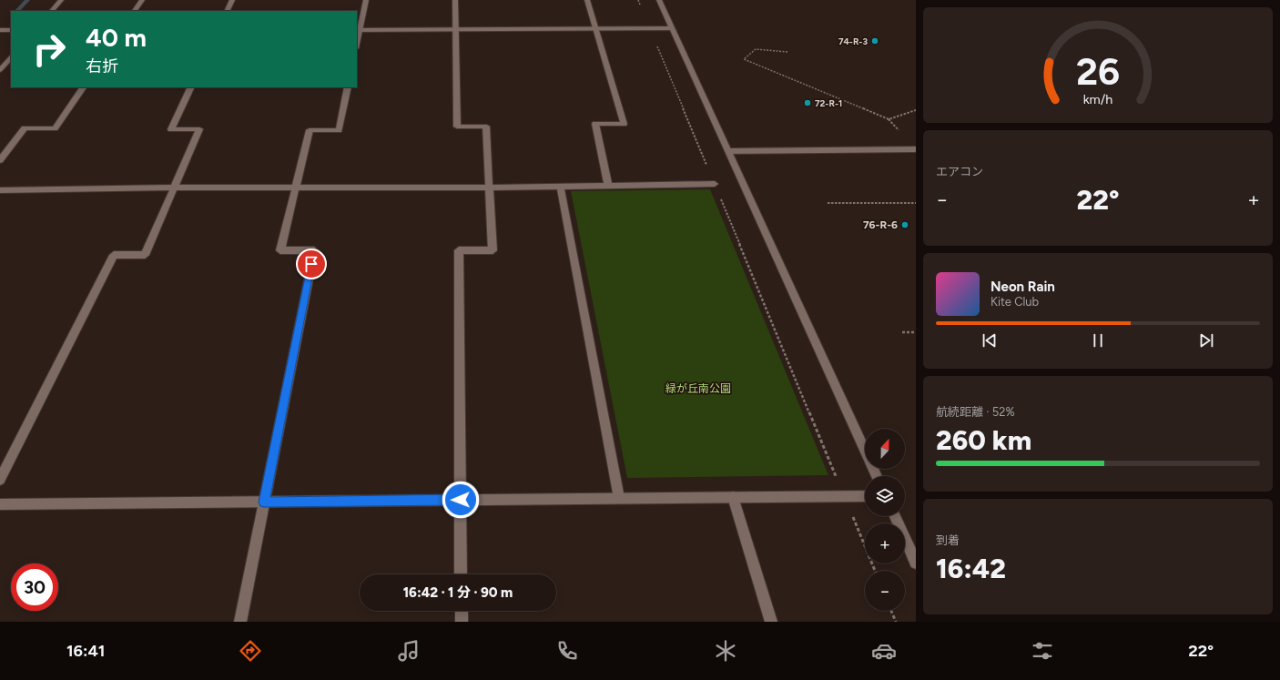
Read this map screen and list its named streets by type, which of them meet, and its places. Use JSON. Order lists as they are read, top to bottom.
{
  "parks": ["緑が丘南公園"],
  "places": ["74-R-3", "72-R-1", "76-R-6"],
  "north": "top",
  "page": {
    "turn": ["40 m", "右折"],
    "tile": [
      "エアコン",
      ["航続距離 · 52%", "260 km"],
      ["到着", "16:42"]
    ],
    "heat": ["−", "22°", "+"],
    "song": ["Neon Rain", "Kite Club"],
    "map_buttons": ["+", "−"],
    "limit": "30",
    "trip": "16:42 · 1 分 · 90 m",
    "tabs": ["16:41", "22°"],
    "gauge": ["26", "km/h"]
  }
}
